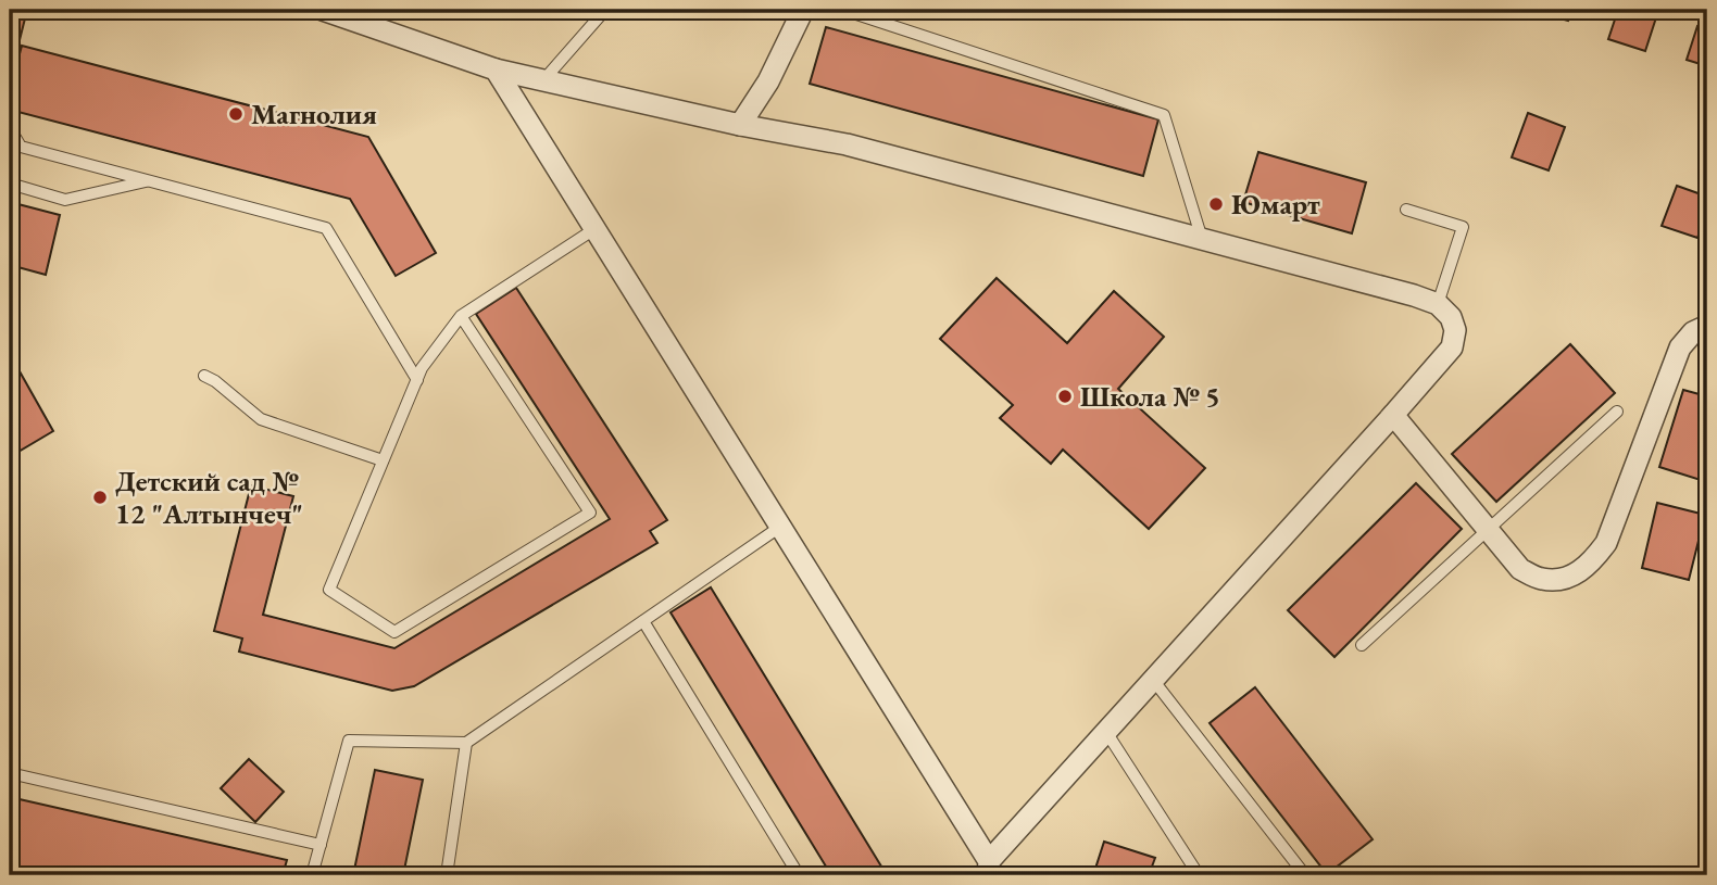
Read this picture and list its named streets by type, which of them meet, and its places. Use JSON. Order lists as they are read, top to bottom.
{
  "places": [
    "Магнолия",
    "Юмарт",
    "Школа № 5",
    "Детский сад № 12 \"Алтынчеч\""
  ]
}
